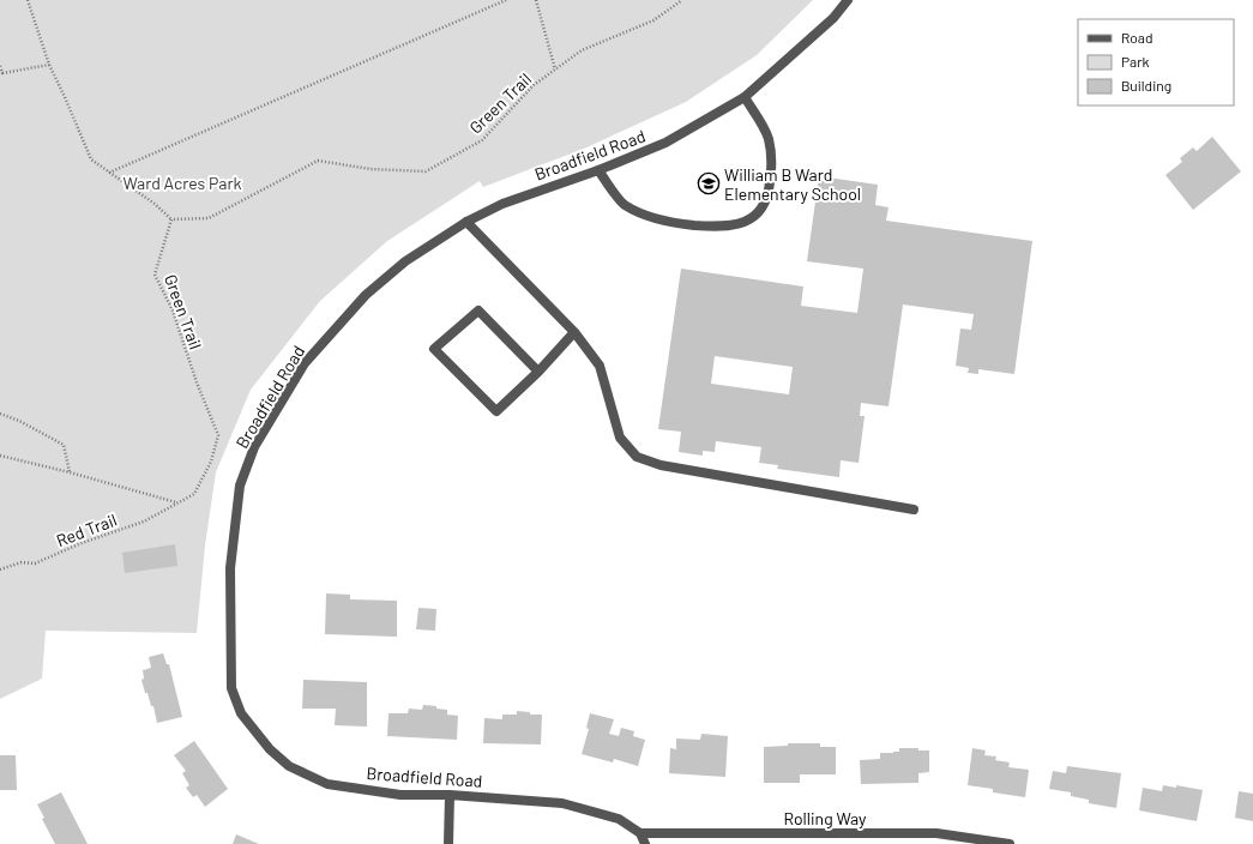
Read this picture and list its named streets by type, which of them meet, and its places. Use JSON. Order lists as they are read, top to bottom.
{
  "streets": {
    "street": ["Broadfield Road", "Rolling Way"],
    "path": ["Green Trail", "Red Trail"]
  },
  "crossings": [
    ["Green Trail", "Red Trail"],
    ["Broadfield Road", "Rolling Way"]
  ],
  "parks": ["Ward Acres Park"],
  "places": {
    "school or university": ["William B Ward Elementary School"]
  },
  "legend": ["Road", "Park", "Building"]
}
